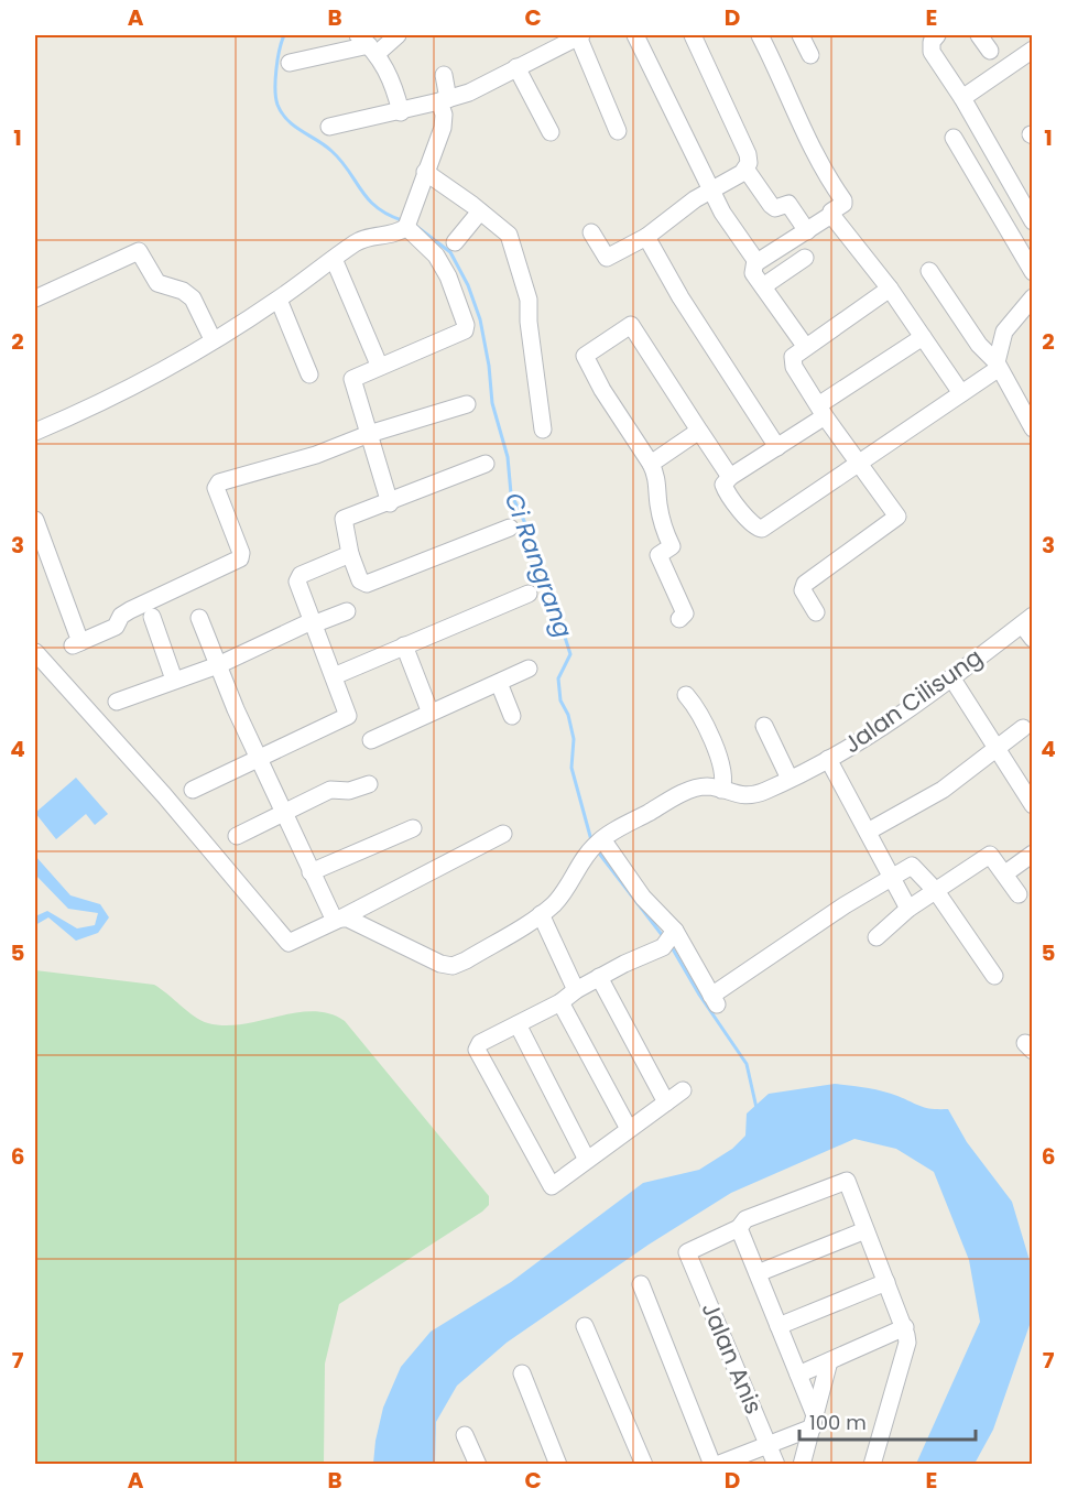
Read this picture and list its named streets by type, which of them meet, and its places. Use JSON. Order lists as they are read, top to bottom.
{
  "streets": {
    "street": ["Jalan Cilisung", "Jalan Anis"]
  },
  "water": ["Ci Rangrang"],
  "scale_bar": "100 m",
  "grid": {
    "columns": [
      "A",
      "B",
      "C",
      "D",
      "E"
    ],
    "rows": [
      "1",
      "2",
      "3",
      "4",
      "5",
      "6",
      "7"
    ]
  }
}
